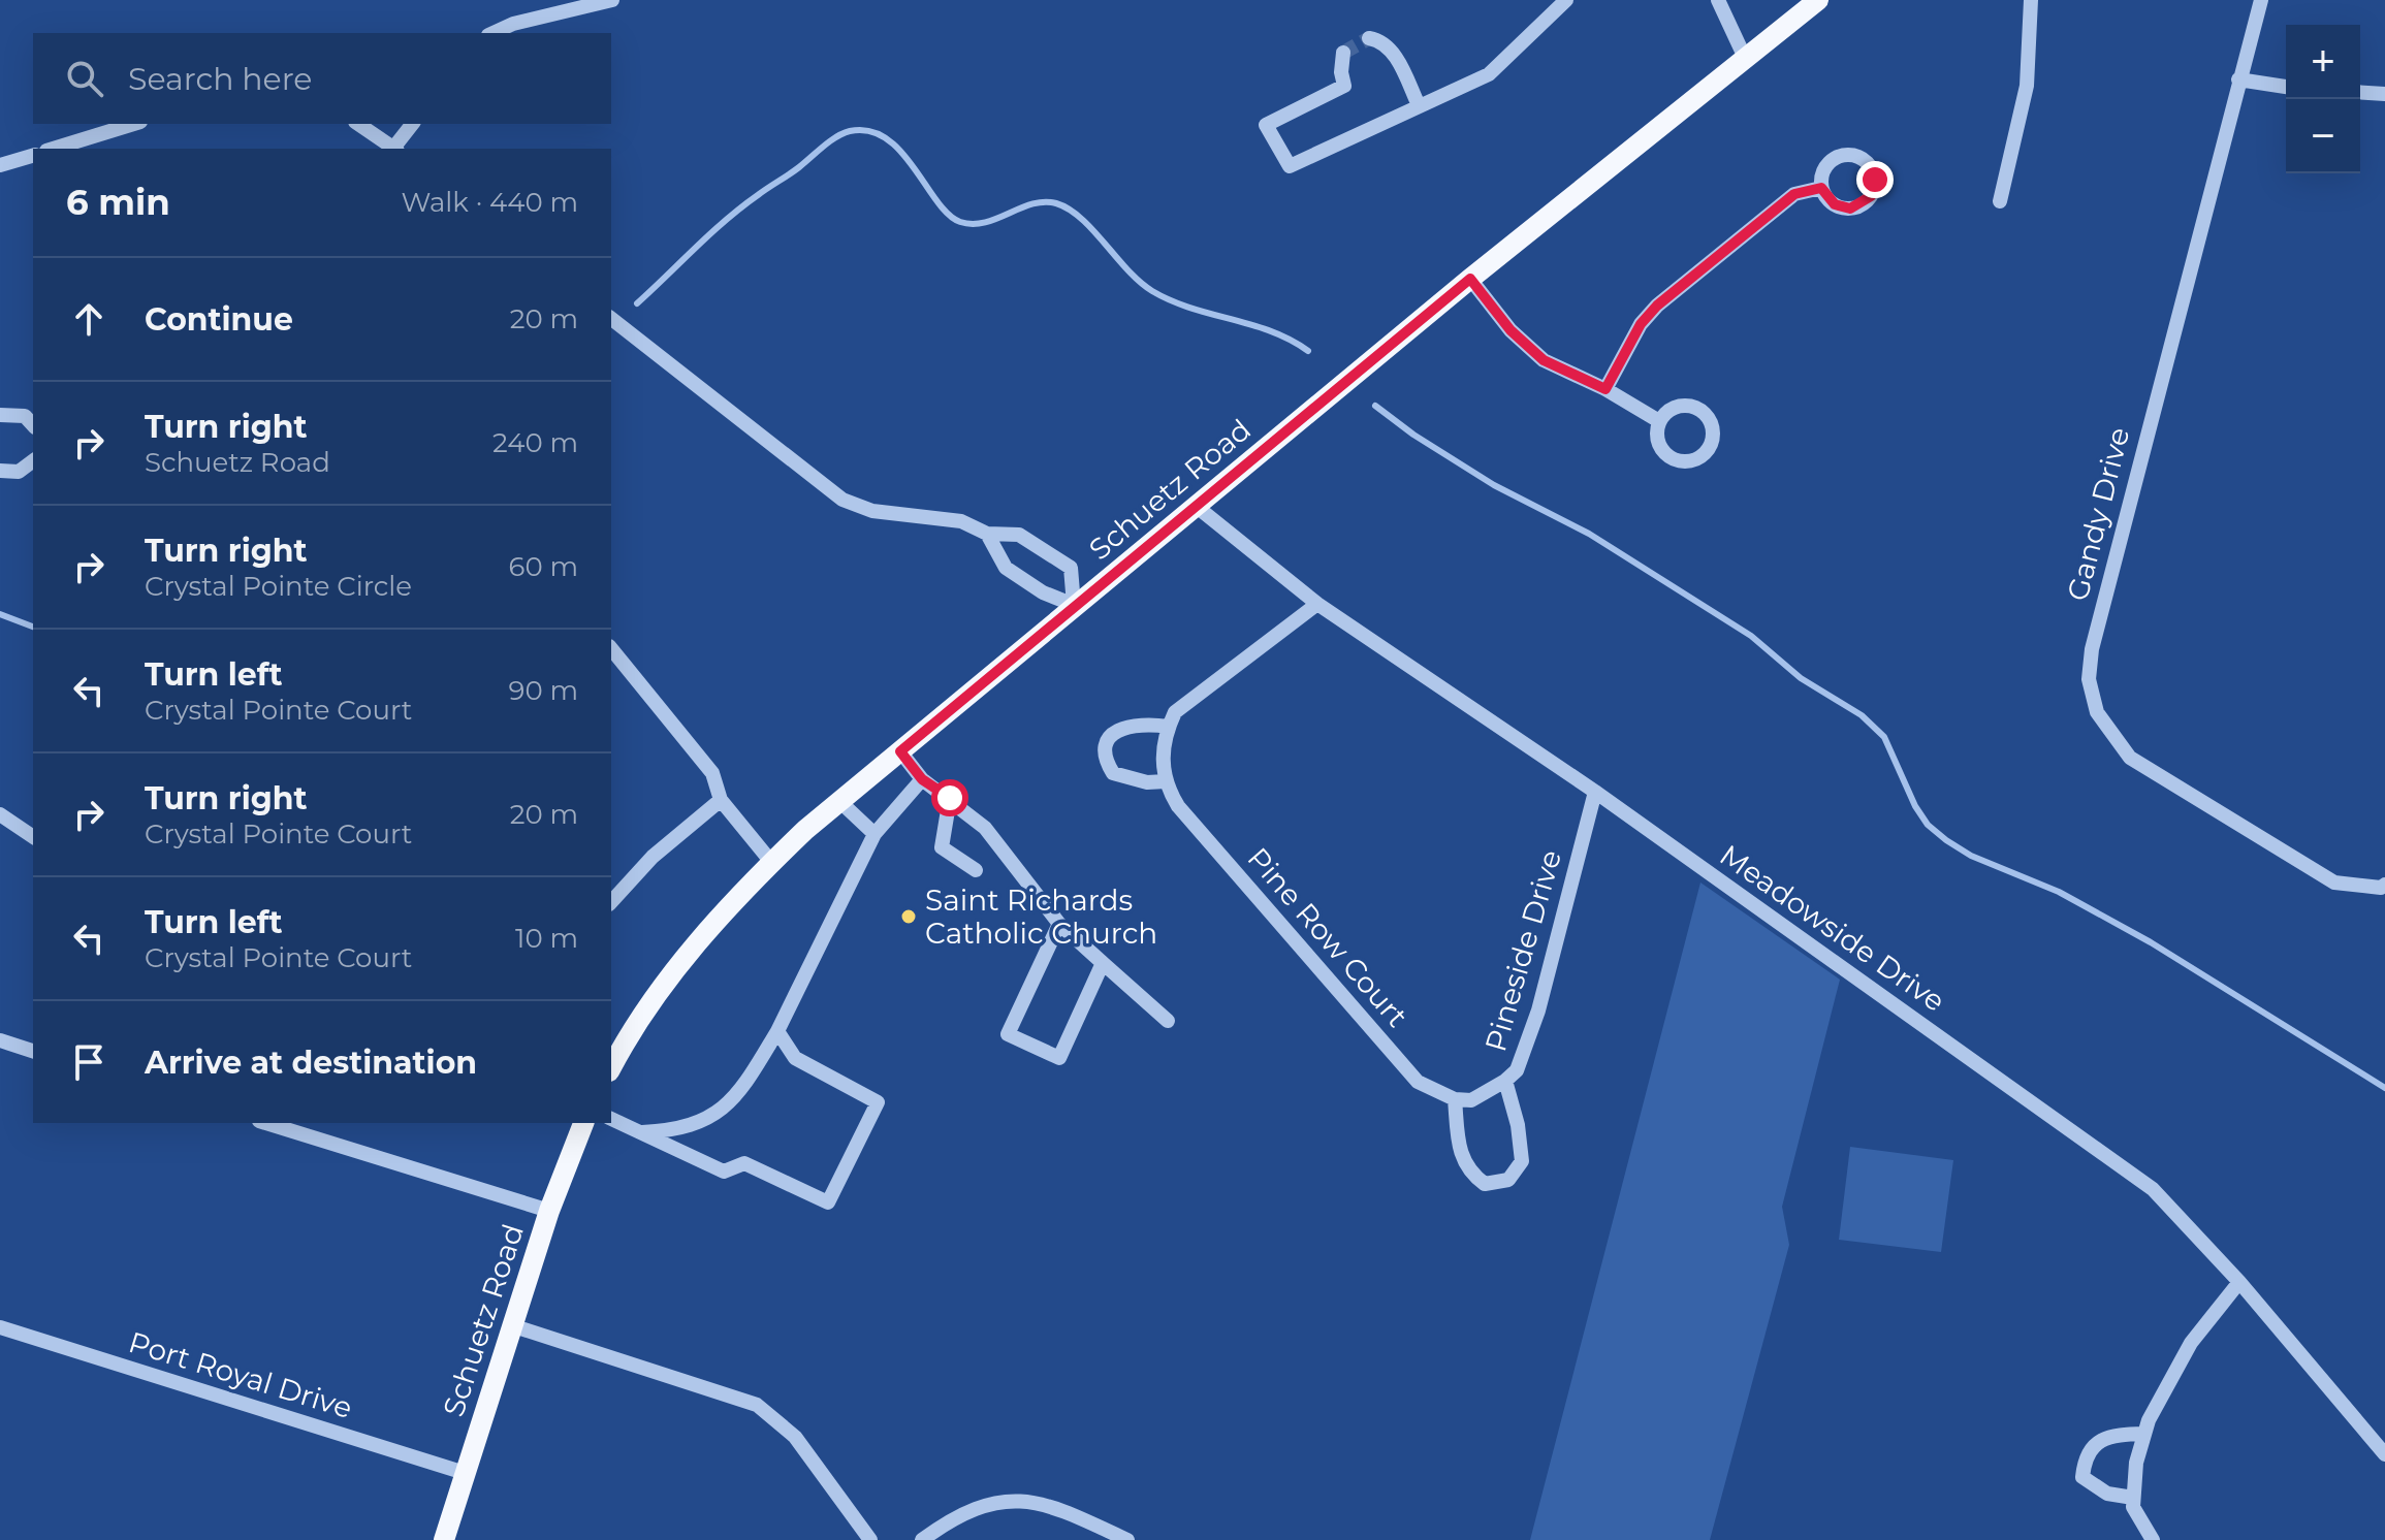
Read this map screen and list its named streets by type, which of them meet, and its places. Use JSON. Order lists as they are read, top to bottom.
{
  "streets": {
    "main road": ["Schuetz Road"],
    "street": [
      "Gandy Drive",
      "Meadowside Drive",
      "Pine Row Court",
      "Pineside Drive",
      "Port Royal Drive"
    ]
  },
  "crossings": [
    ["Schuetz Road", "Meadowside Drive"],
    ["Schuetz Road", "Port Royal Drive"],
    ["Meadowside Drive", "Pineside Drive"],
    ["Pine Row Court", "Pineside Drive"]
  ],
  "places": ["Saint Richards Catholic Church"],
  "page": {
    "map_buttons": ["+", "−"],
    "search": "Search here",
    "heading": ["6 min", "Walk · 440 m"],
    "list": [
      ["Continue", "20 m"],
      ["Turn right", "Schuetz Road", "240 m"],
      ["Turn right", "Crystal Pointe Circle", "60 m"],
      ["Turn left", "Crystal Pointe Court", "90 m"],
      ["Turn right", "Crystal Pointe Court", "20 m"],
      ["Turn left", "Crystal Pointe Court", "10 m"],
      "Arrive at destination"
    ]
  }
}
